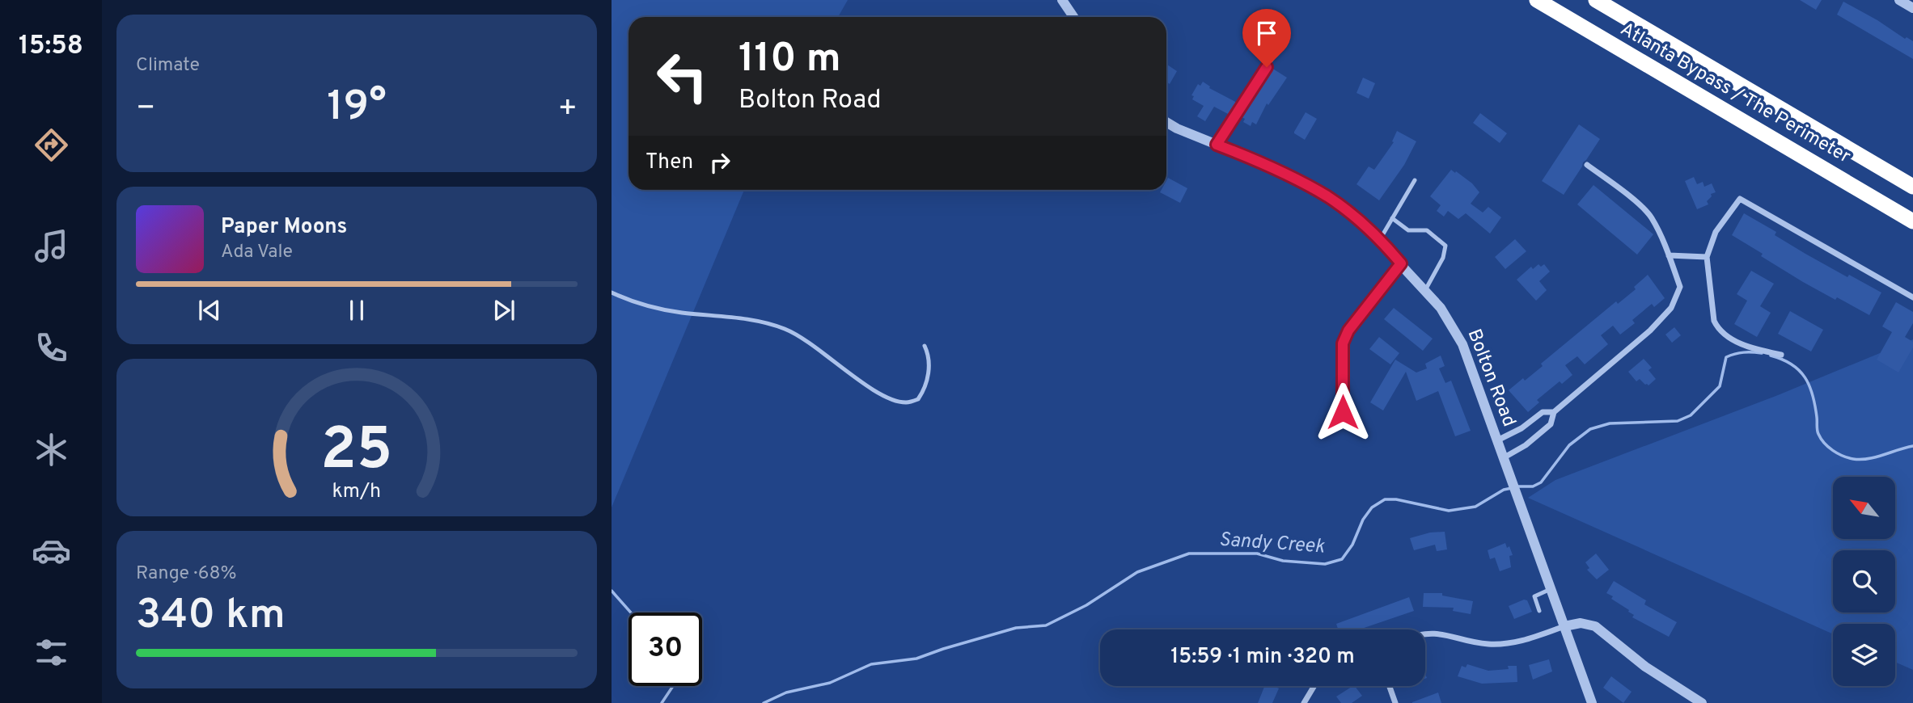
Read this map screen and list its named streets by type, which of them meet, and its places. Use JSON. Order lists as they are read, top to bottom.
{
  "streets": {
    "highway": ["Atlanta Bypass / The Perimeter"],
    "street": ["Bolton Road"]
  },
  "water": ["Sandy Creek"],
  "north": "top left",
  "page": {
    "tabs": "15:58",
    "tile": [
      "Climate",
      ["Range · 68%", "340 km"]
    ],
    "turn": ["110 m", "Bolton Road"],
    "heat": ["−", "19°", "+"],
    "then": "Then",
    "song": ["Paper Moons", "Ada Vale"],
    "limit": "30",
    "trip": "15:59 · 1 min · 320 m",
    "gauge": ["25", "km/h"]
  }
}
